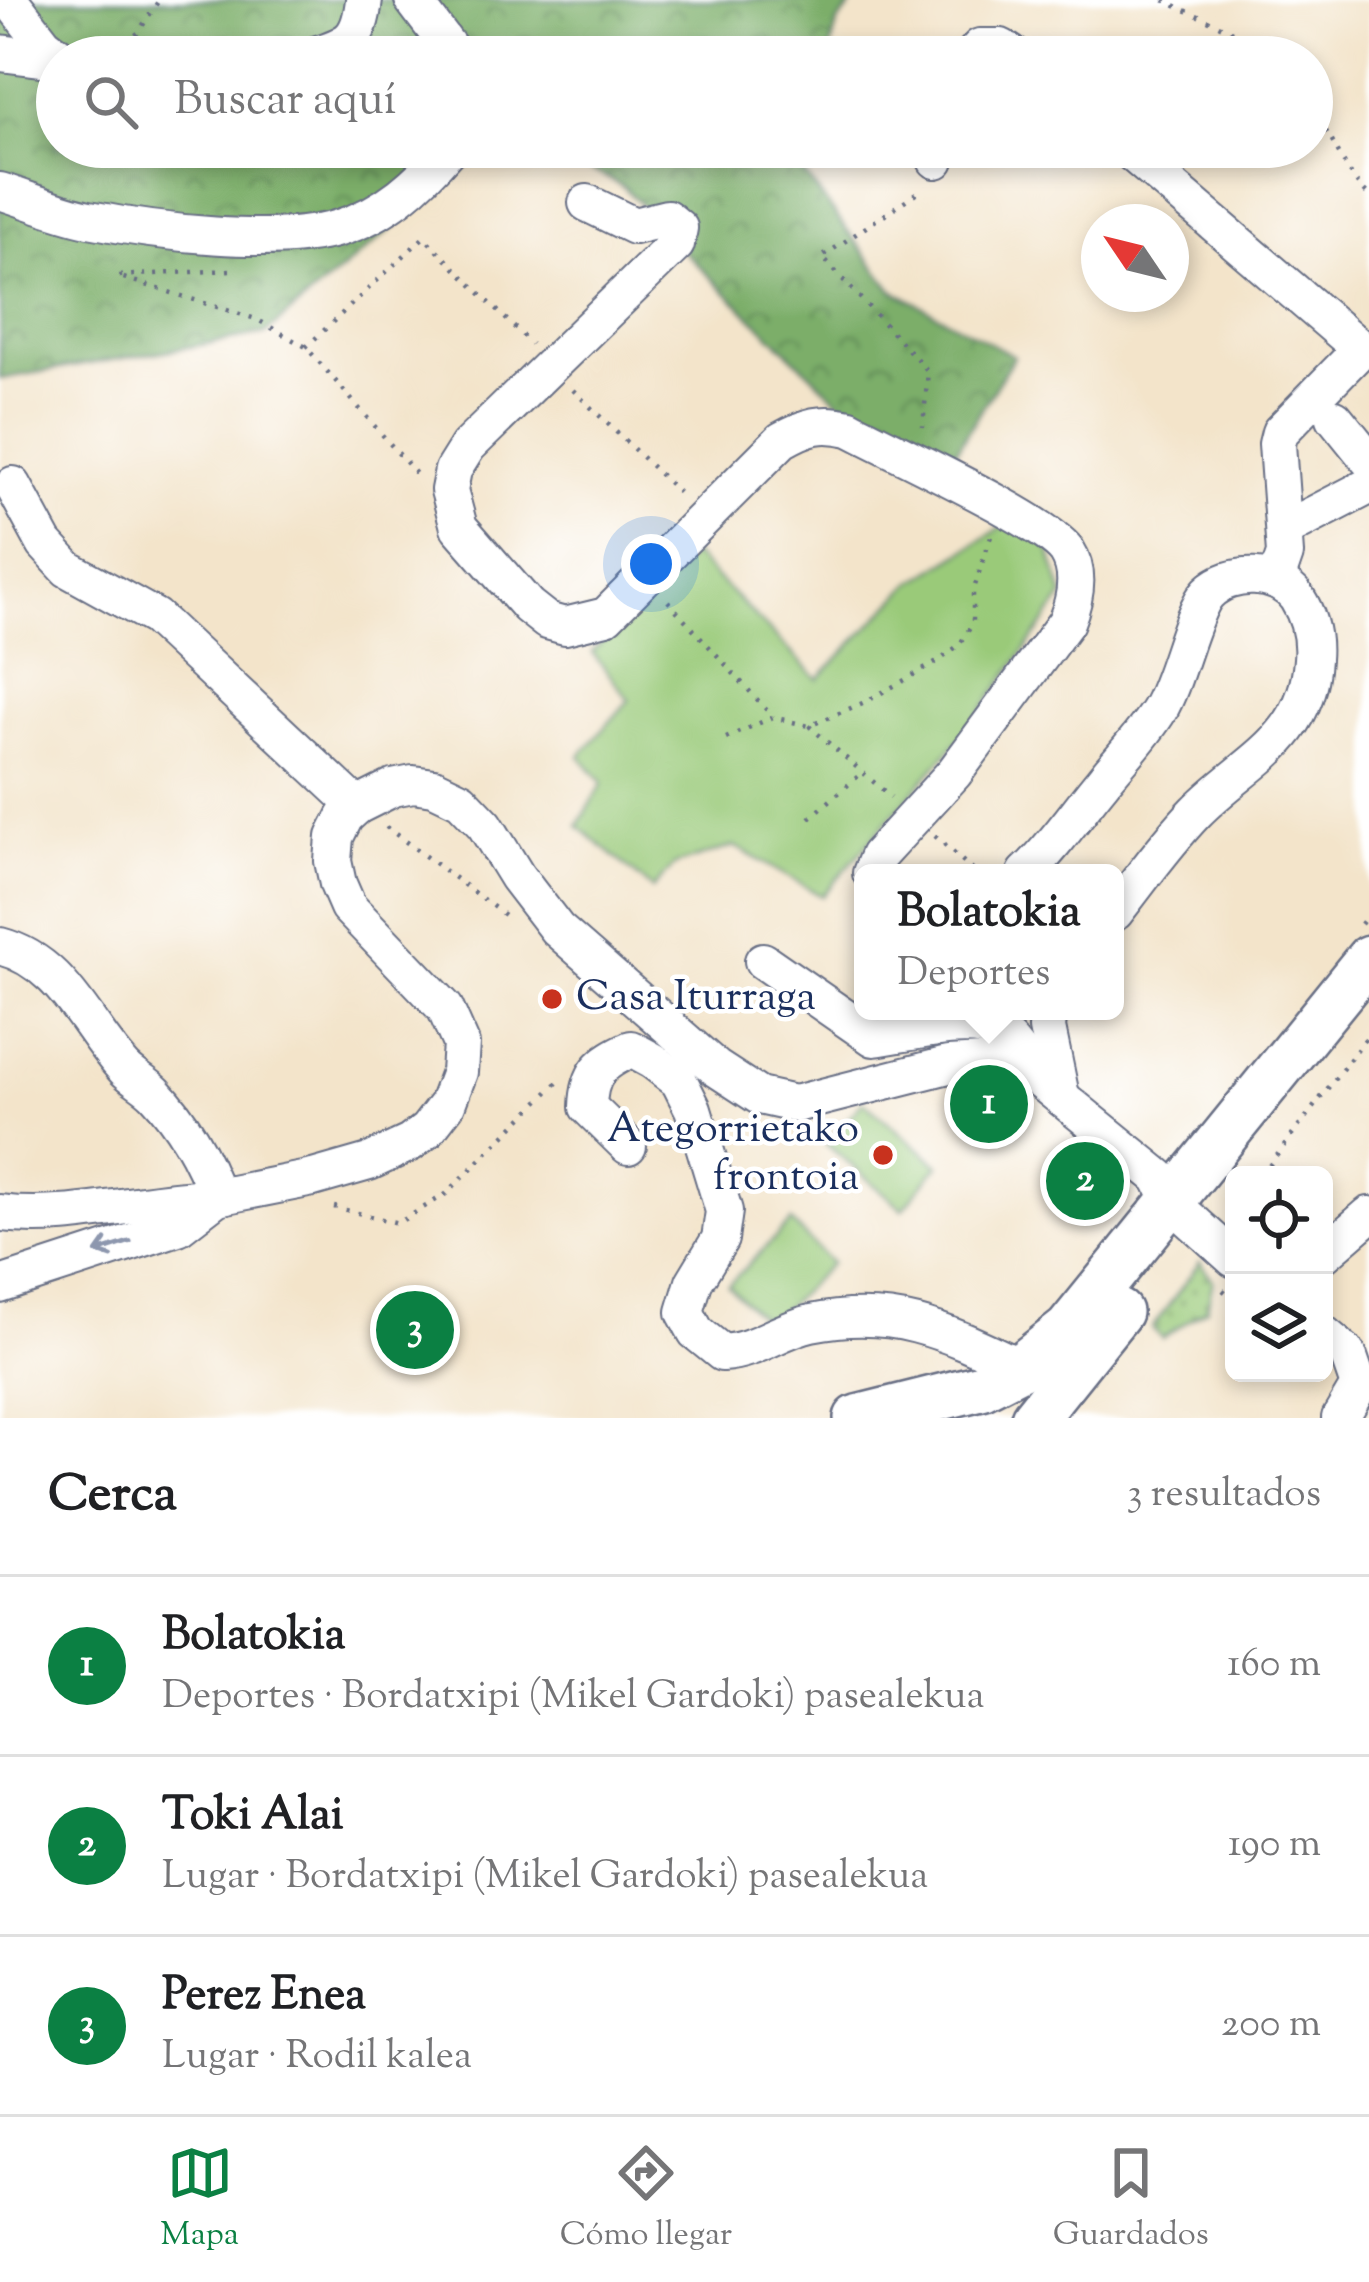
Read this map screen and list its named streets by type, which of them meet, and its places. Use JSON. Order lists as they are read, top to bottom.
{
  "places": ["Casa Iturraga", "Ategorrietako frontoia"],
  "north": "top left",
  "page": {
    "search": "Buscar aquí",
    "popup": ["Bolatokia", "Deportes"],
    "pins": ["1", "2", "3"],
    "heading": ["Cerca", "3 resultados"],
    "list": [
      {
        "mark": "1",
        "name": "Bolatokia",
        "note": "Deportes · Bordatxipi (Mikel Gardoki) pasealekua",
        "value": "160 m"
      },
      {
        "mark": "2",
        "name": "Toki Alai",
        "note": "Lugar · Bordatxipi (Mikel Gardoki) pasealekua",
        "value": "190 m"
      },
      {
        "mark": "3",
        "name": "Perez Enea",
        "note": "Lugar · Rodil kalea",
        "value": "200 m"
      }
    ],
    "nav": ["Mapa", "Cómo llegar", "Guardados"]
  }
}
